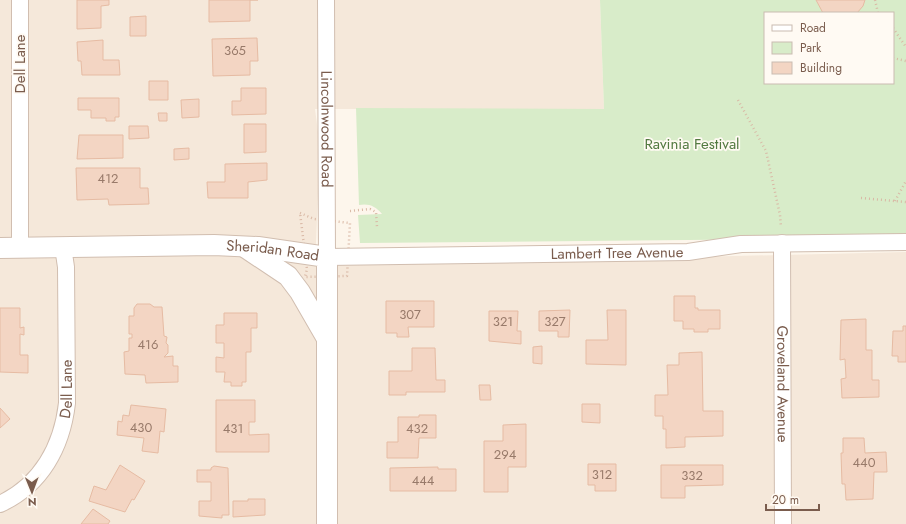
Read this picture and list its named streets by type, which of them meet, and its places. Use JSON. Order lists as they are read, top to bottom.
{
  "streets": {
    "street": [
      "Dell Lane",
      "Lincolnwood Road",
      "Sheridan Road",
      "Lambert Tree Avenue",
      "Groveland Avenue"
    ]
  },
  "crossings": [
    ["Dell Lane", "Sheridan Road"],
    ["Lincolnwood Road", "Sheridan Road"],
    ["Lincolnwood Road", "Lambert Tree Avenue"],
    ["Sheridan Road", "Lambert Tree Avenue"],
    ["Lambert Tree Avenue", "Groveland Avenue"]
  ],
  "parks": ["Ravinia Festival"],
  "house_numbers": [
    "365",
    "412",
    "307",
    "321",
    "327",
    "416",
    "430",
    "431",
    "432",
    "294",
    "440",
    "312",
    "332",
    "444"
  ],
  "legend": ["Road", "Park", "Building"],
  "scale_bar": "20 m",
  "north": "bottom"
}
